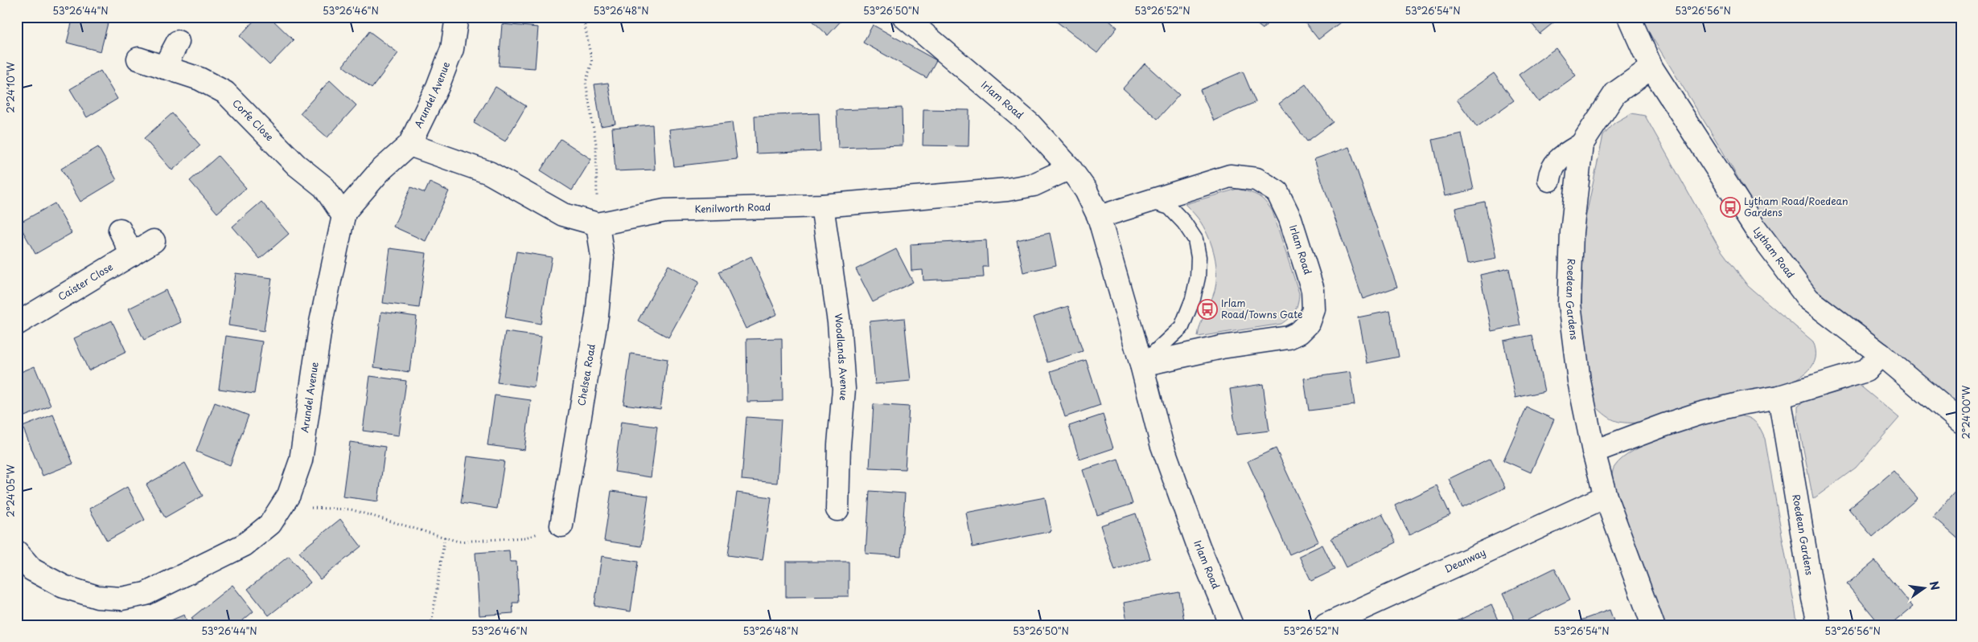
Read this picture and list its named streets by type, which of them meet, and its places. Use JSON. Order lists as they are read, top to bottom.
{
  "streets": {
    "street": [
      "Arundel Avenue",
      "Irlam Road",
      "Corfe Close",
      "Kenilworth Road",
      "Lytham Road",
      "Caister Close",
      "Roedean Gardens",
      "Woodlands Avenue",
      "Chelsea Road",
      "Deanway"
    ]
  },
  "crossings": [
    ["Arundel Avenue", "Corfe Close"],
    ["Arundel Avenue", "Kenilworth Road"],
    ["Irlam Road", "Kenilworth Road"],
    ["Kenilworth Road", "Woodlands Avenue"],
    ["Kenilworth Road", "Chelsea Road"],
    ["Lytham Road", "Roedean Gardens"],
    ["Roedean Gardens", "Deanway"]
  ],
  "places": {
    "bus stop": ["Lytham Road/Roedean Gardens", "Irlam Road/Towns Gate"]
  },
  "north": "right",
  "coordinates": [
    "53°26'44\"N",
    "53°26'46\"N",
    "53°26'48\"N",
    "53°26'50\"N",
    "53°26'52\"N",
    "53°26'54\"N",
    "53°26'56\"N",
    "2°24'10\"W",
    "2°24'00\"W",
    "2°24'05\"W"
  ]
}
